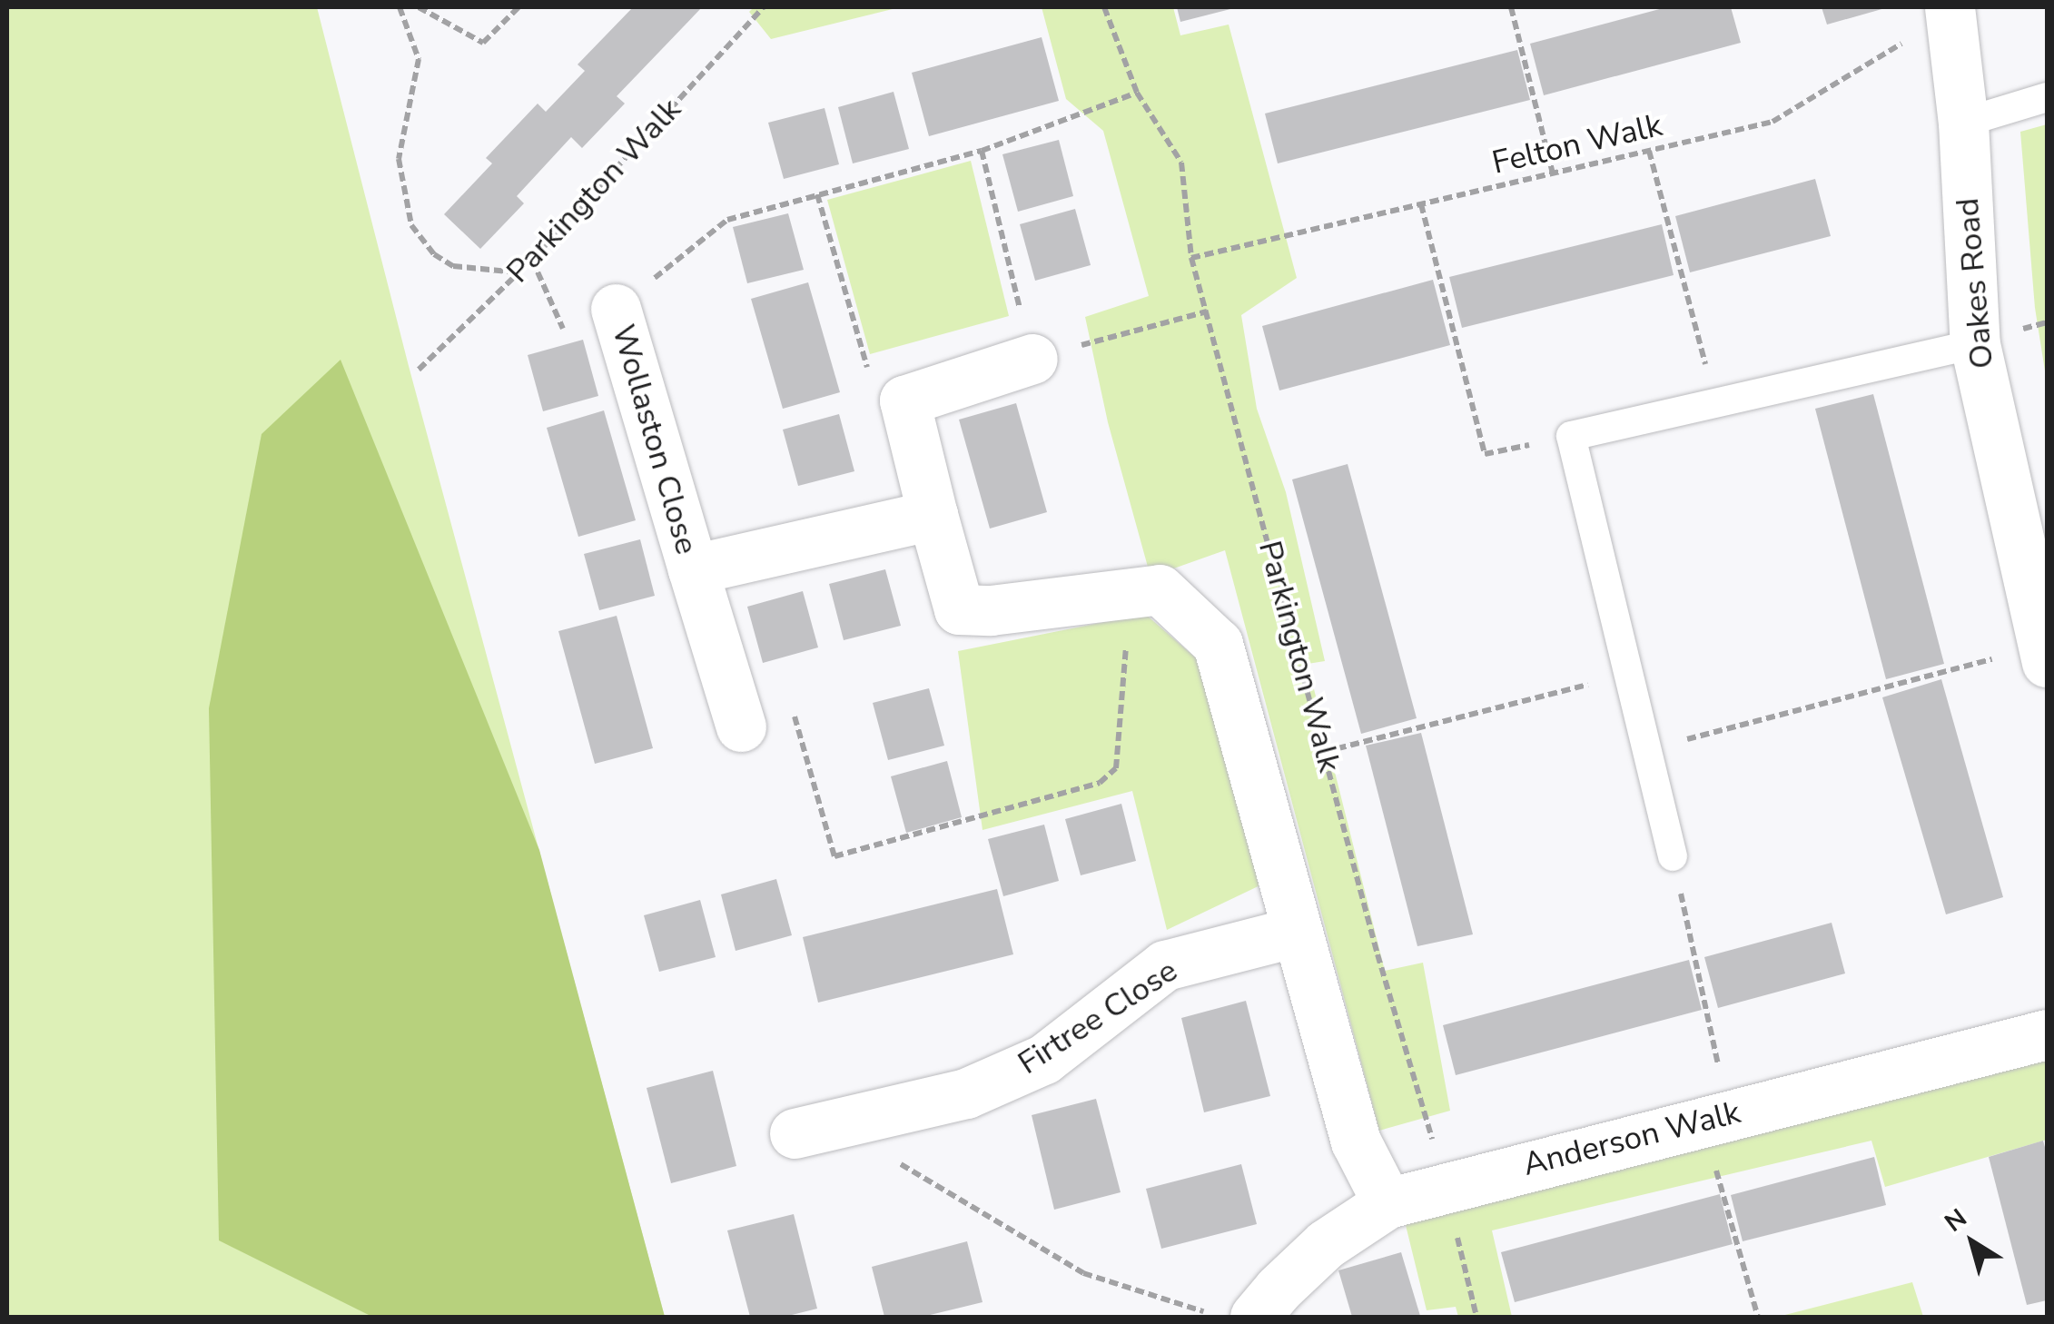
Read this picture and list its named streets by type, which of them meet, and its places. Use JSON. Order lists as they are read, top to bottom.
{
  "streets": {
    "street": [
      "Oakes Road",
      "Wollaston Close",
      "Firtree Close",
      "Anderson Walk"
    ],
    "path": ["Felton Walk", "Parkington Walk"]
  },
  "crossings": [
    ["Felton Walk", "Parkington Walk"],
    ["Felton Walk", "Oakes Road"],
    ["Parkington Walk", "Anderson Walk"]
  ],
  "north": "top left"
}
